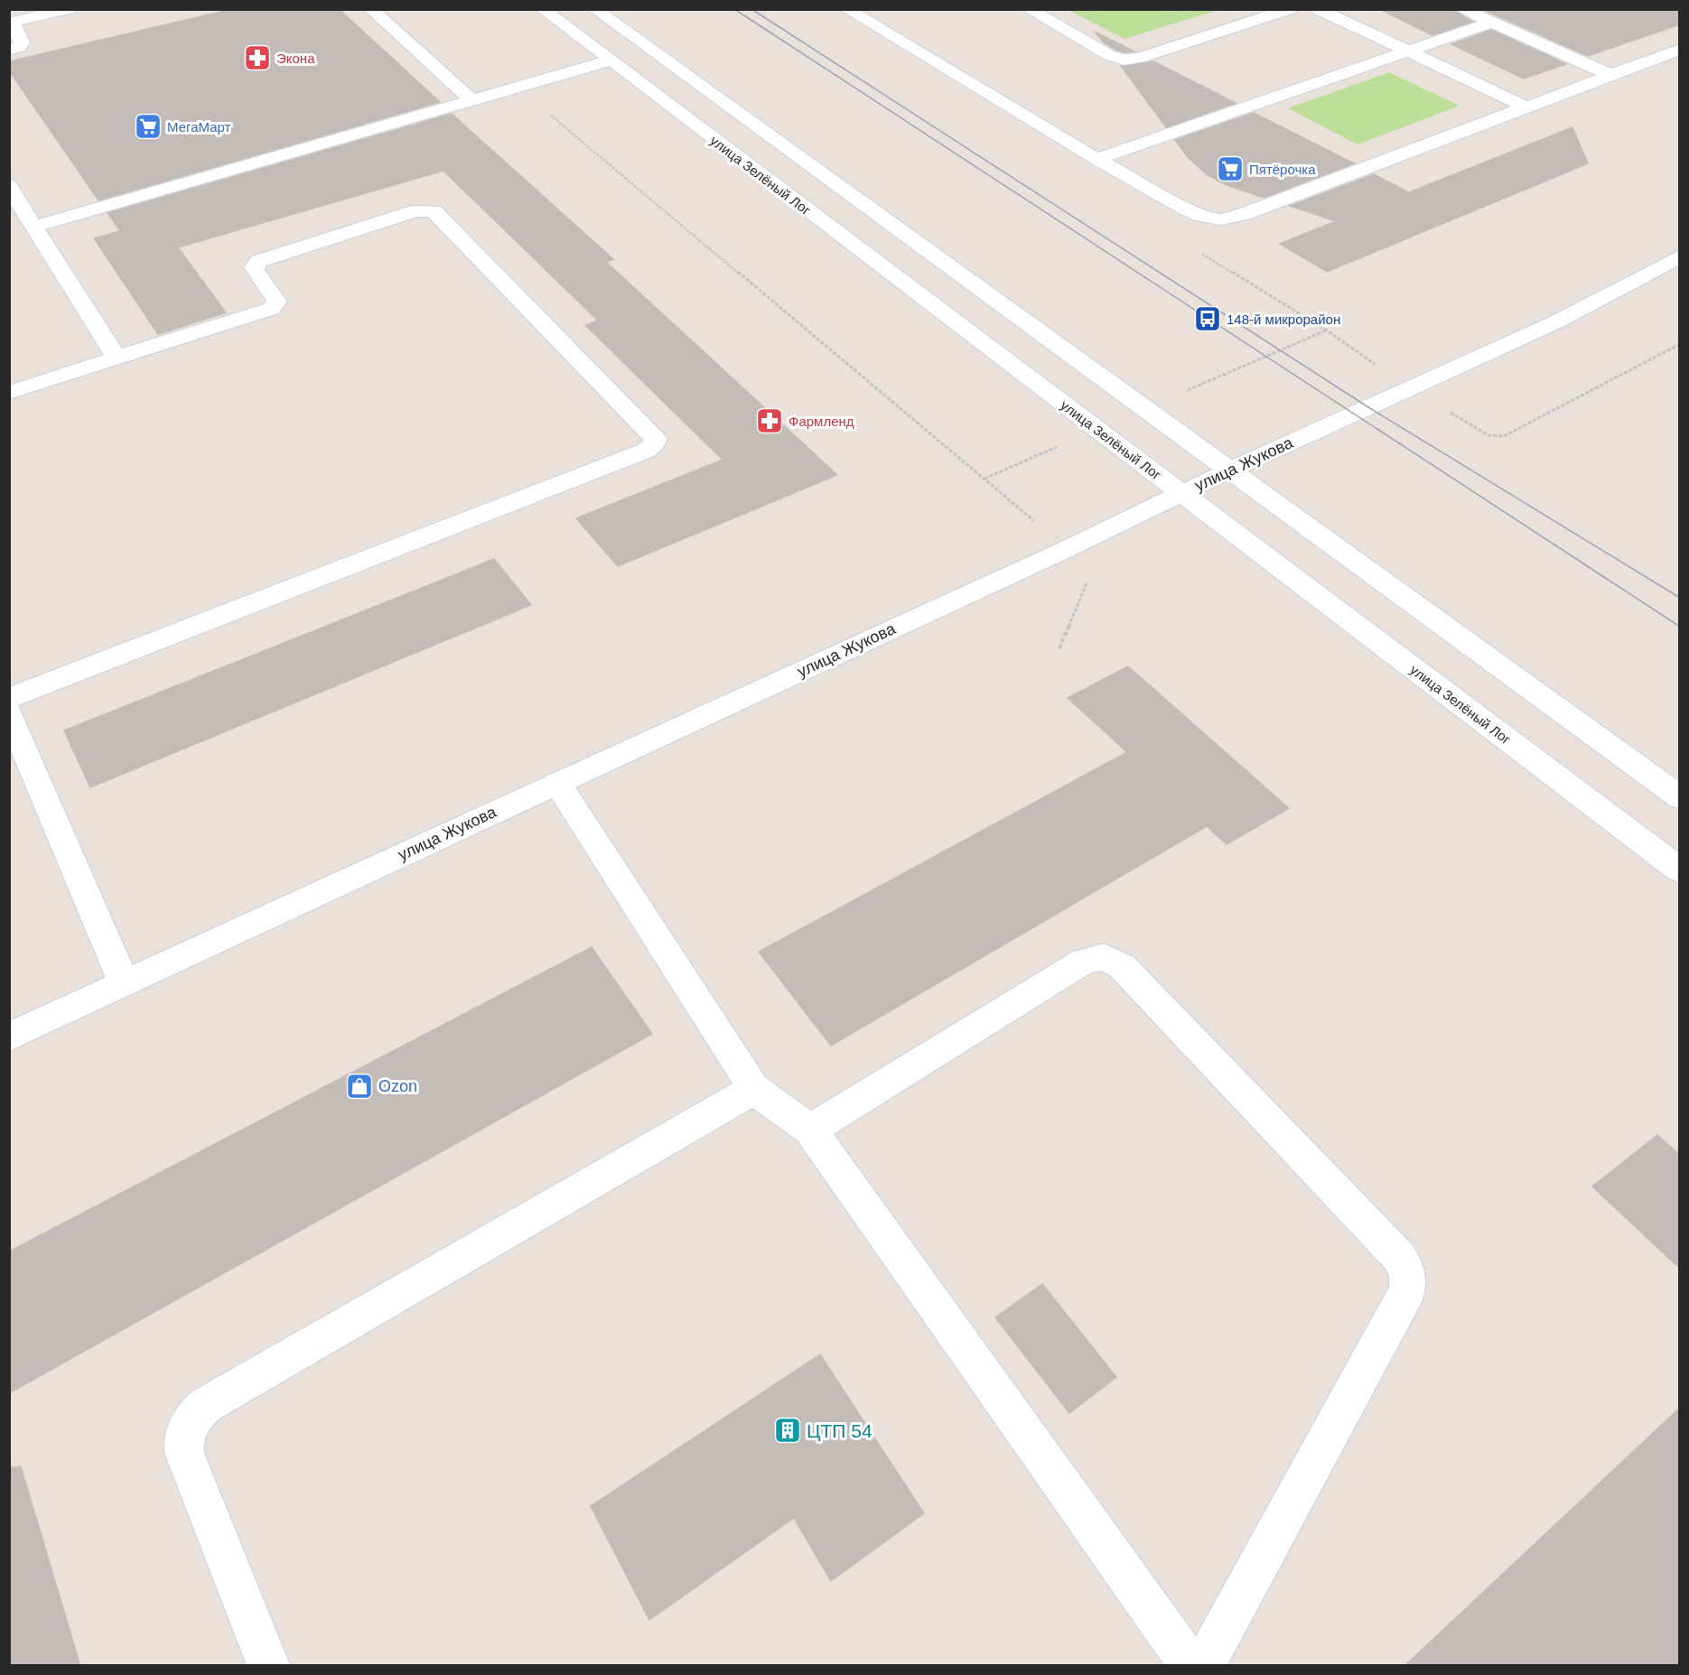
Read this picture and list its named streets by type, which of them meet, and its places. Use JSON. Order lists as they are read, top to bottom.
{
  "streets": {
    "main road": ["улица Зелёный Лог", "улица Жукова"]
  },
  "crossings": [
    ["улица Зелёный Лог", "улица Жукова"]
  ],
  "places": {
    "pharmacy": ["Экона", "Фармленд"],
    "supermarket": ["МегаМарт", "Пятёрочка"],
    "bus stop": ["148-й микрорайон"],
    "shop": ["Ozon"],
    "building": ["ЦТП 54"]
  }
}
